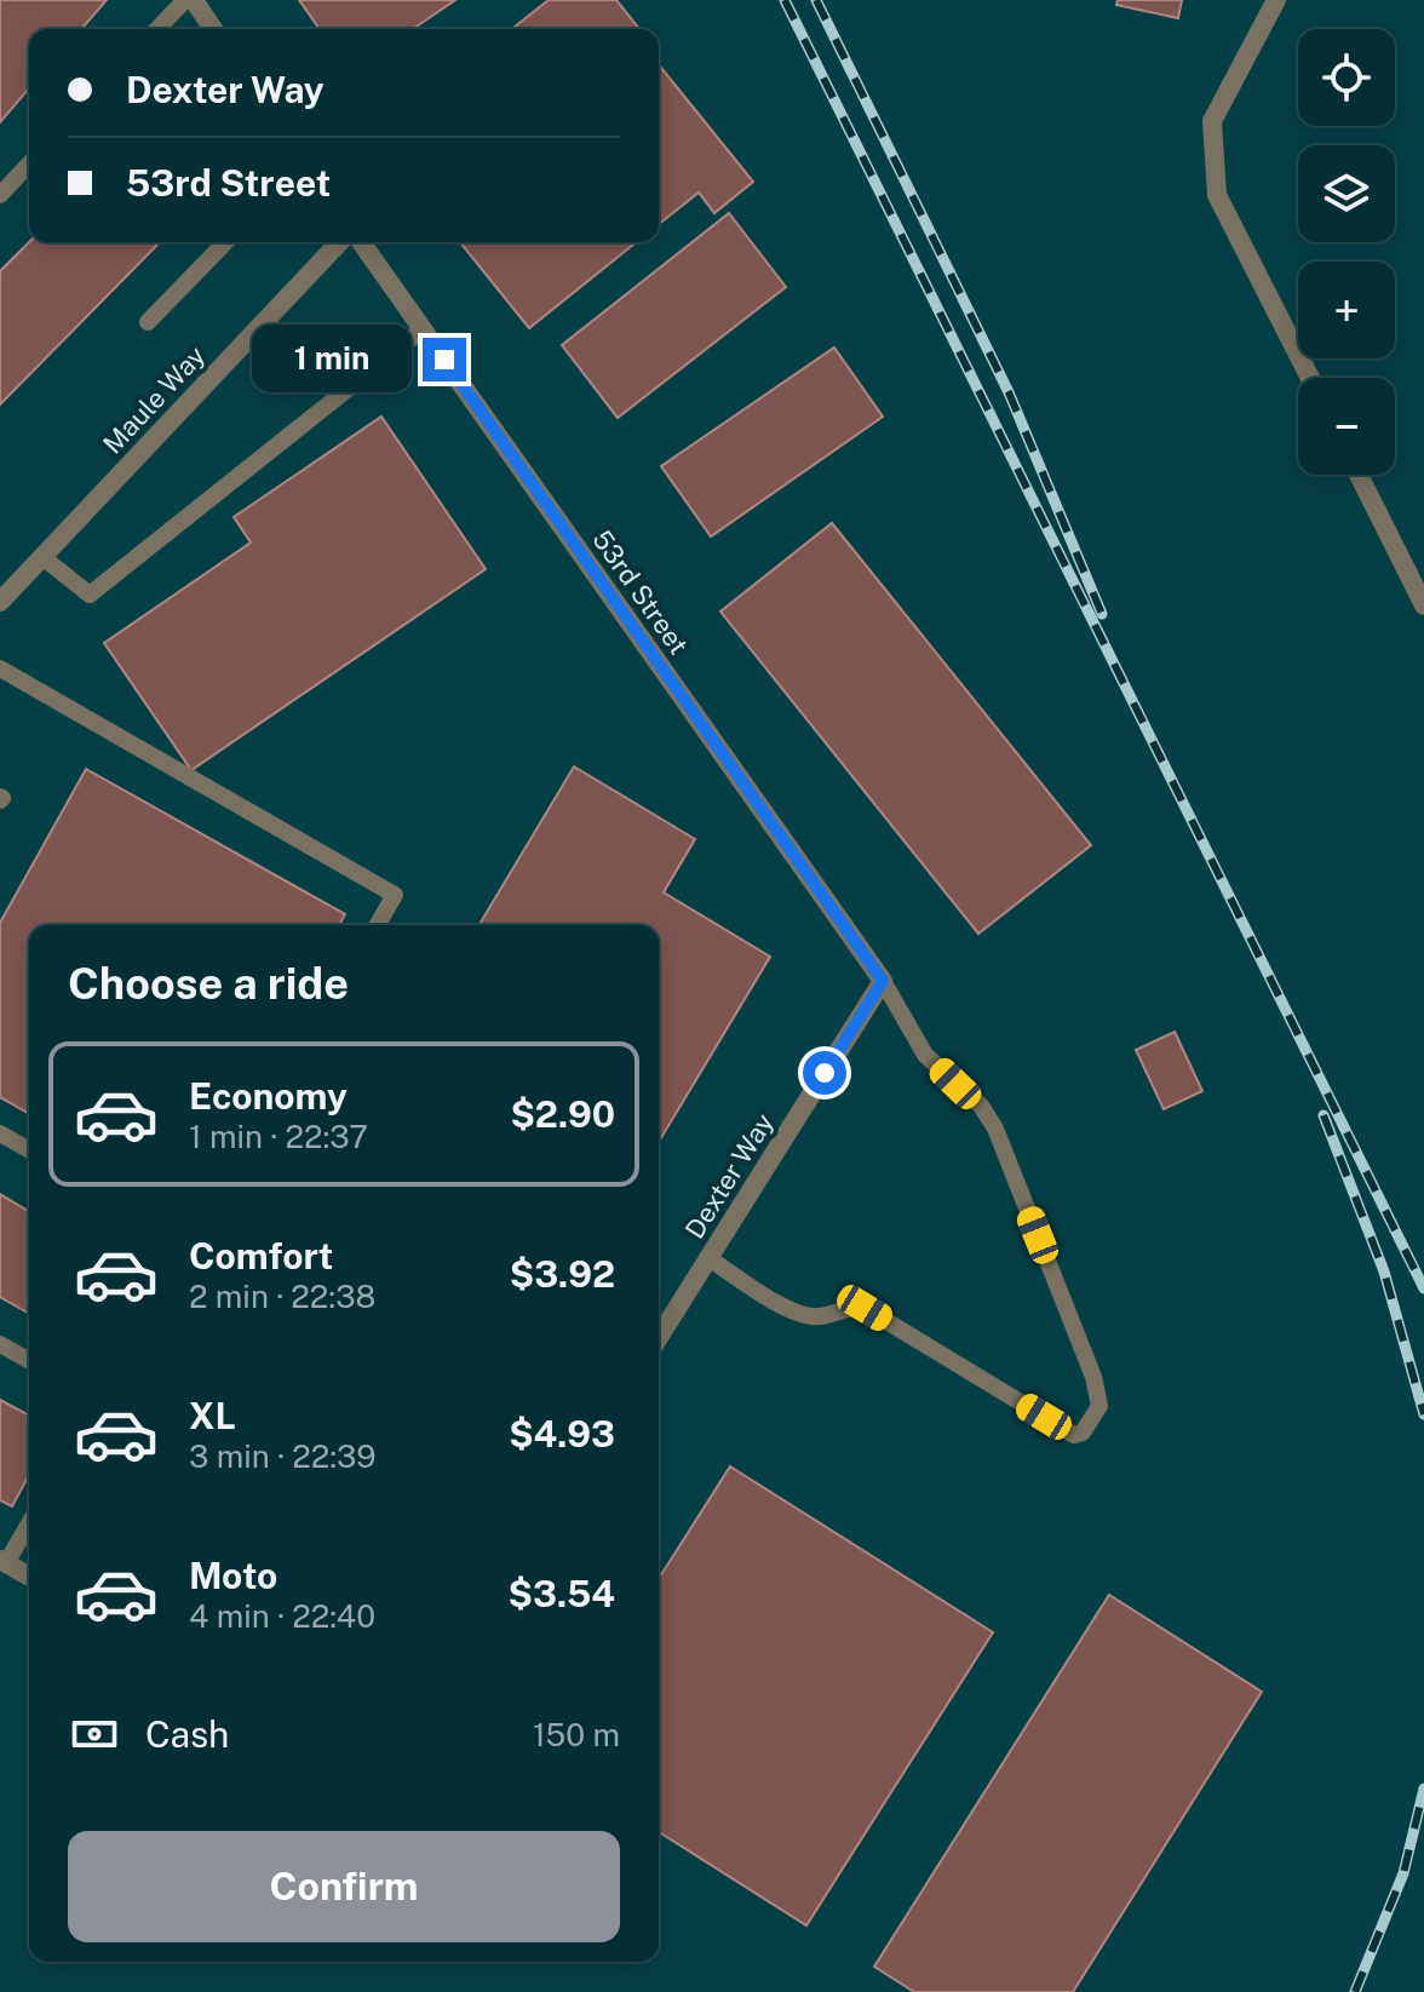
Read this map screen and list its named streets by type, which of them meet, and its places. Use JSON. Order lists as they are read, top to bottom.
{
  "streets": {
    "street": ["Maule Way", "53rd Street", "Dexter Way"]
  },
  "crossings": [
    ["53rd Street", "Dexter Way"]
  ],
  "page": {
    "map_buttons": ["+", "−"],
    "banner": ["Dexter Way", "53rd Street"],
    "bubble": "1 min",
    "heading": "Choose a ride",
    "list": [
      {
        "name": "Economy",
        "note": "1 min · 22:37",
        "value": "$2.90"
      },
      {
        "name": "Comfort",
        "note": "2 min · 22:38",
        "value": "$3.92"
      },
      {
        "name": "XL",
        "note": "3 min · 22:39",
        "value": "$4.93"
      },
      {
        "name": "Moto",
        "note": "4 min · 22:40",
        "value": "$3.54"
      }
    ],
    "pay": ["Cash", "150 m"],
    "buttons": "Confirm"
  }
}
